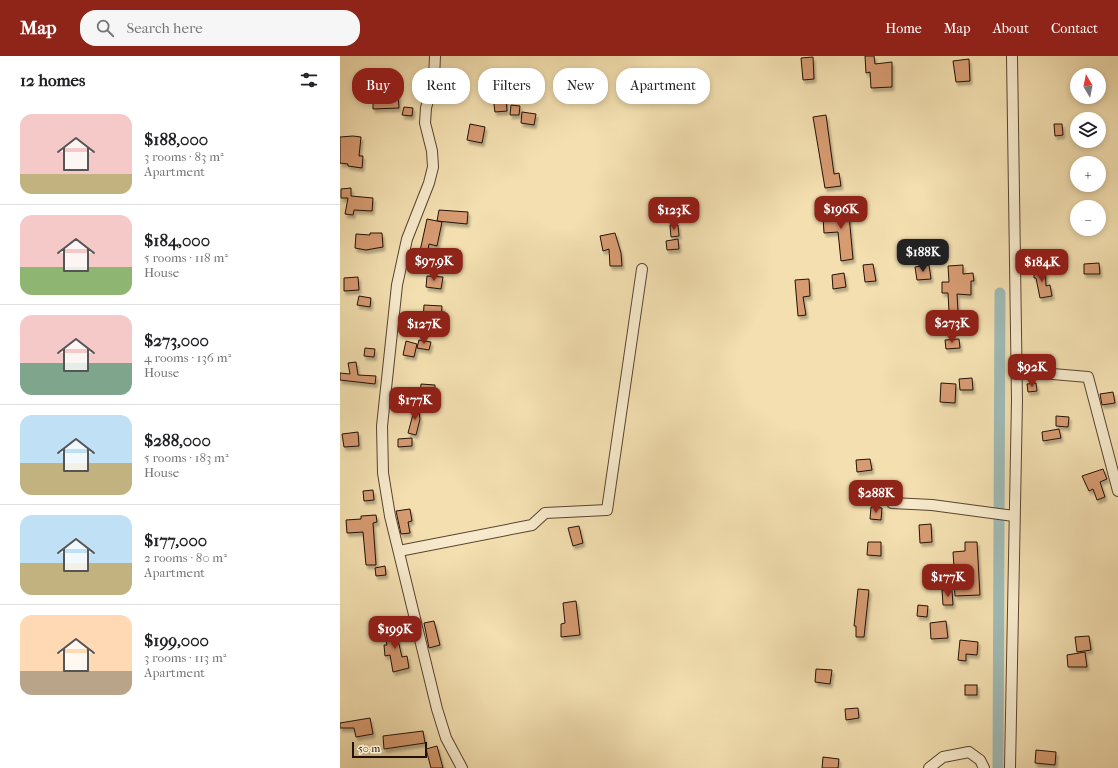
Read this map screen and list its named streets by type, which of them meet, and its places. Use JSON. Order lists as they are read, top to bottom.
{
  "scale_bar": "50 m",
  "north": "top",
  "page": {
    "header": "Map",
    "search": "Search here",
    "nav": [
      "Home",
      "Map",
      "About",
      "Contact"
    ],
    "heading": "12 homes",
    "map_buttons": ["+", "−"],
    "chip": [
      "Buy",
      "Rent",
      "Filters",
      "New",
      "Apartment"
    ],
    "list": [
      {
        "name": "$188,000",
        "note": "3 rooms · 83 m² · Apartment"
      },
      {
        "name": "$184,000",
        "note": "5 rooms · 118 m² · House"
      },
      {
        "name": "$273,000",
        "note": "4 rooms · 136 m² · House"
      },
      {
        "name": "$288,000",
        "note": "5 rooms · 183 m² · House"
      },
      {
        "name": "$177,000",
        "note": "2 rooms · 80 m² · Apartment"
      },
      {
        "name": "$199,000",
        "note": "3 rooms · 113 m² · Apartment"
      }
    ],
    "price": [
      "$196K",
      "$123K",
      "$188K",
      "$97.9K",
      "$184K",
      "$273K",
      "$127K",
      "$92K",
      "$177K",
      "$288K",
      "$177K",
      "$199K"
    ],
    "scale": "50 m"
  }
}
